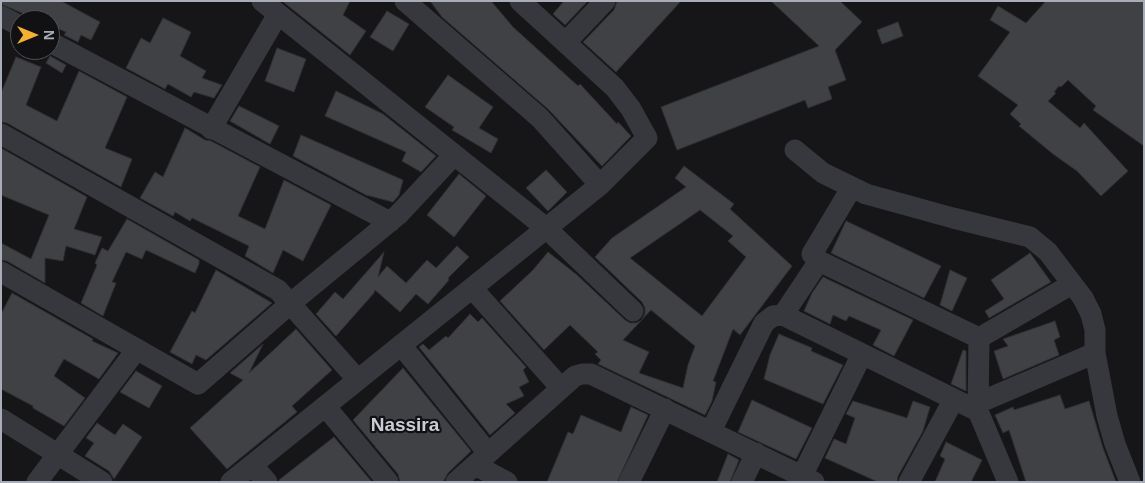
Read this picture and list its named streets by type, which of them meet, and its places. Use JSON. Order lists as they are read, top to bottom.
{
  "districts": ["Nassira"],
  "north": "right"
}
